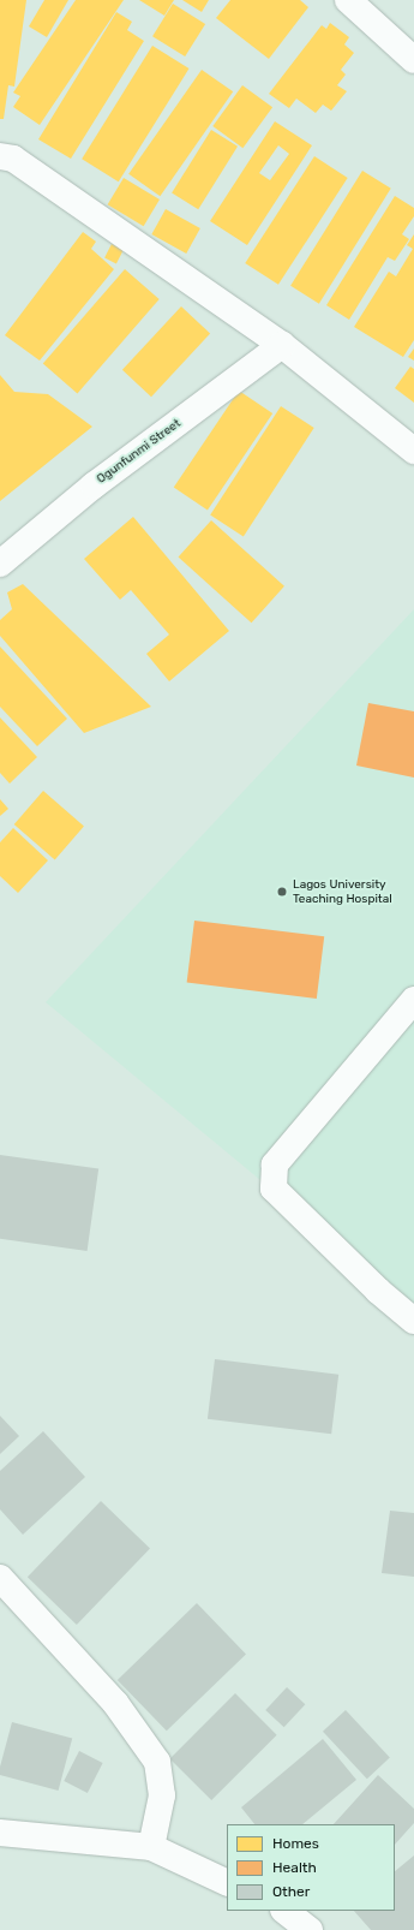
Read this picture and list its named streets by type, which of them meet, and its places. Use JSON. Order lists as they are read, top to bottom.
{
  "streets": {
    "street": ["Ogunfunmi Street"]
  },
  "places": ["Lagos University Teaching Hospital"],
  "legend": ["Homes", "Health", "Other"]
}
